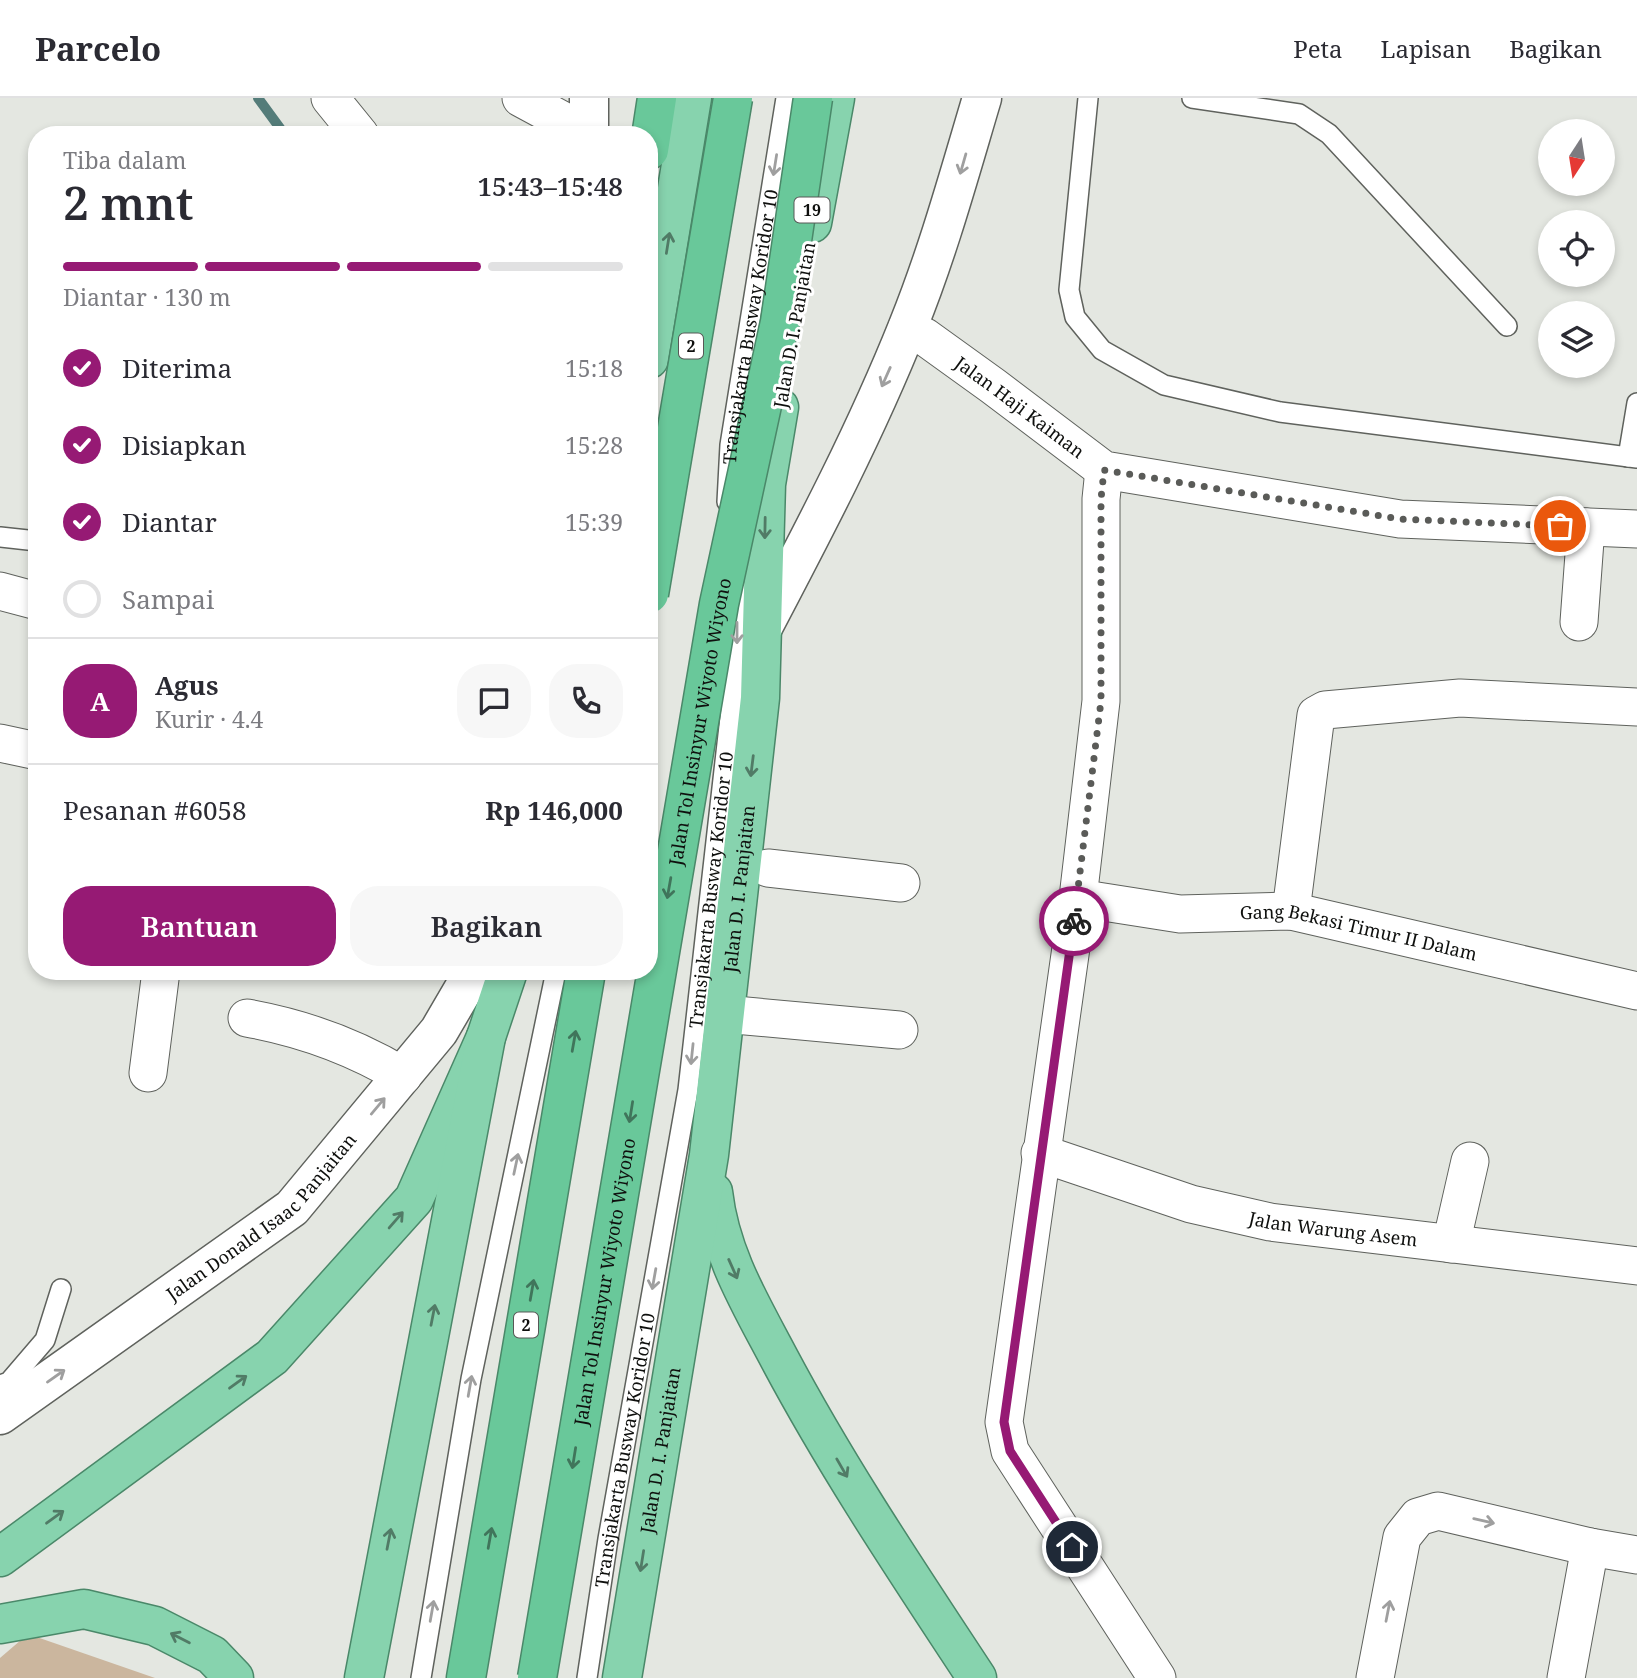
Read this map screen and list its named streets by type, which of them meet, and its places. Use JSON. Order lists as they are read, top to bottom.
{
  "streets": {
    "highway": [
      "19",
      "Jalan D. I. Panjaitan",
      "2",
      "Jalan Tol Insinyur Wiyoto Wiyono"
    ],
    "street": [
      "Jalan Haji Kaiman",
      "Gang Bekasi Timur II Dalam",
      "Jalan Donald Isaac Panjaitan",
      "Jalan Warung Asem"
    ],
    "lane": ["Transjakarta Busway Koridor 10"]
  },
  "crossings": [
    ["19", "Jalan D. I. Panjaitan"],
    ["19", "Jalan Tol Insinyur Wiyoto Wiyono"]
  ],
  "one_way": ["Jalan Donald Isaac Panjaitan"],
  "north": "bottom",
  "page": {
    "header": "Parcelo",
    "nav": ["Peta", "Lapisan", "Bagikan"],
    "heading": ["2 mnt", "Tiba dalam", "15:43–15:48"],
    "panel": [
      "Agus",
      "Kurir · 4.4",
      "Pesanan #6058",
      "Rp 146,000"
    ],
    "bar": "Diantar · 130 m",
    "list": [
      ["Diterima", "15:18"],
      ["Disiapkan", "15:28"],
      ["Diantar", "15:39"],
      "Sampai"
    ],
    "round": "A",
    "buttons": ["Bantuan", "Bagikan"]
  }
}
